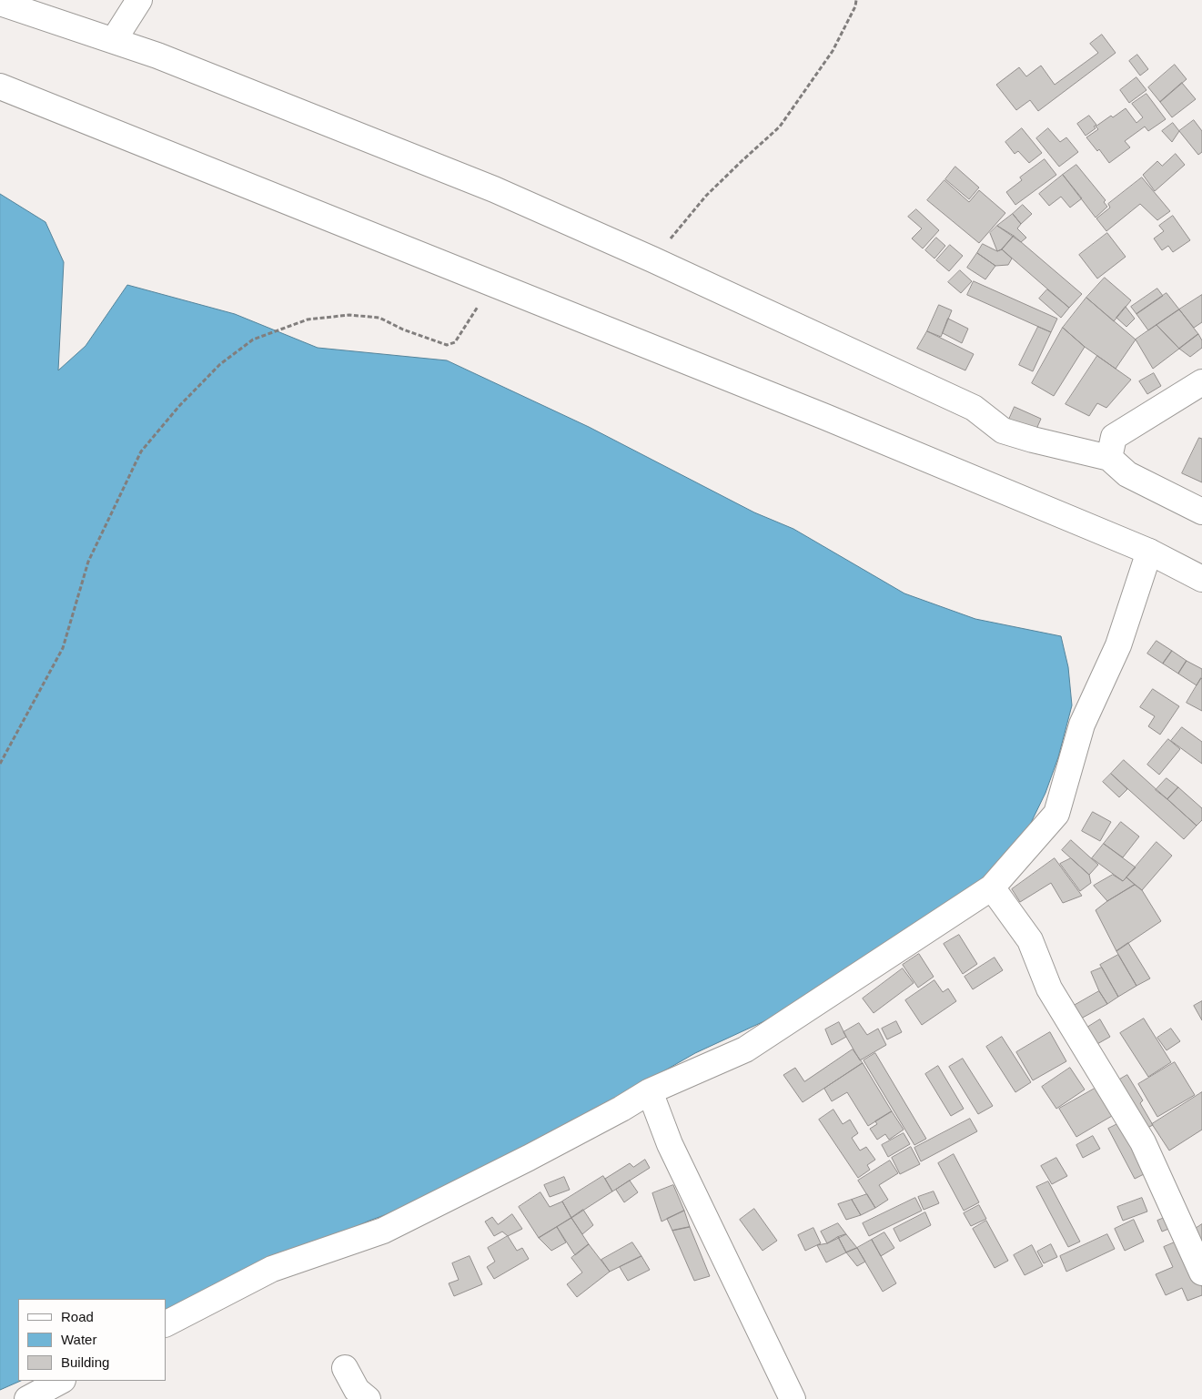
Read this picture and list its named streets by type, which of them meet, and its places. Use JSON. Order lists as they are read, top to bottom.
{
  "legend": ["Road", "Water", "Building"]
}
